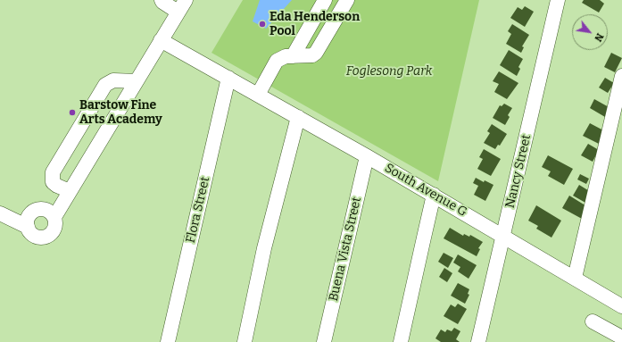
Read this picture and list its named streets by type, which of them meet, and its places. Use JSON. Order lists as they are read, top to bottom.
{
  "streets": {
    "street": [
      "Nancy Street",
      "South Avenue G",
      "Flora Street",
      "Buena Vista Street"
    ]
  },
  "crossings": [
    ["Nancy Street", "South Avenue G"],
    ["South Avenue G", "Flora Street"],
    ["South Avenue G", "Buena Vista Street"]
  ],
  "parks": ["Foglesong Park"],
  "places": ["Eda Henderson Pool", "Barstow Fine Arts Academy"],
  "north": "bottom right"
}
